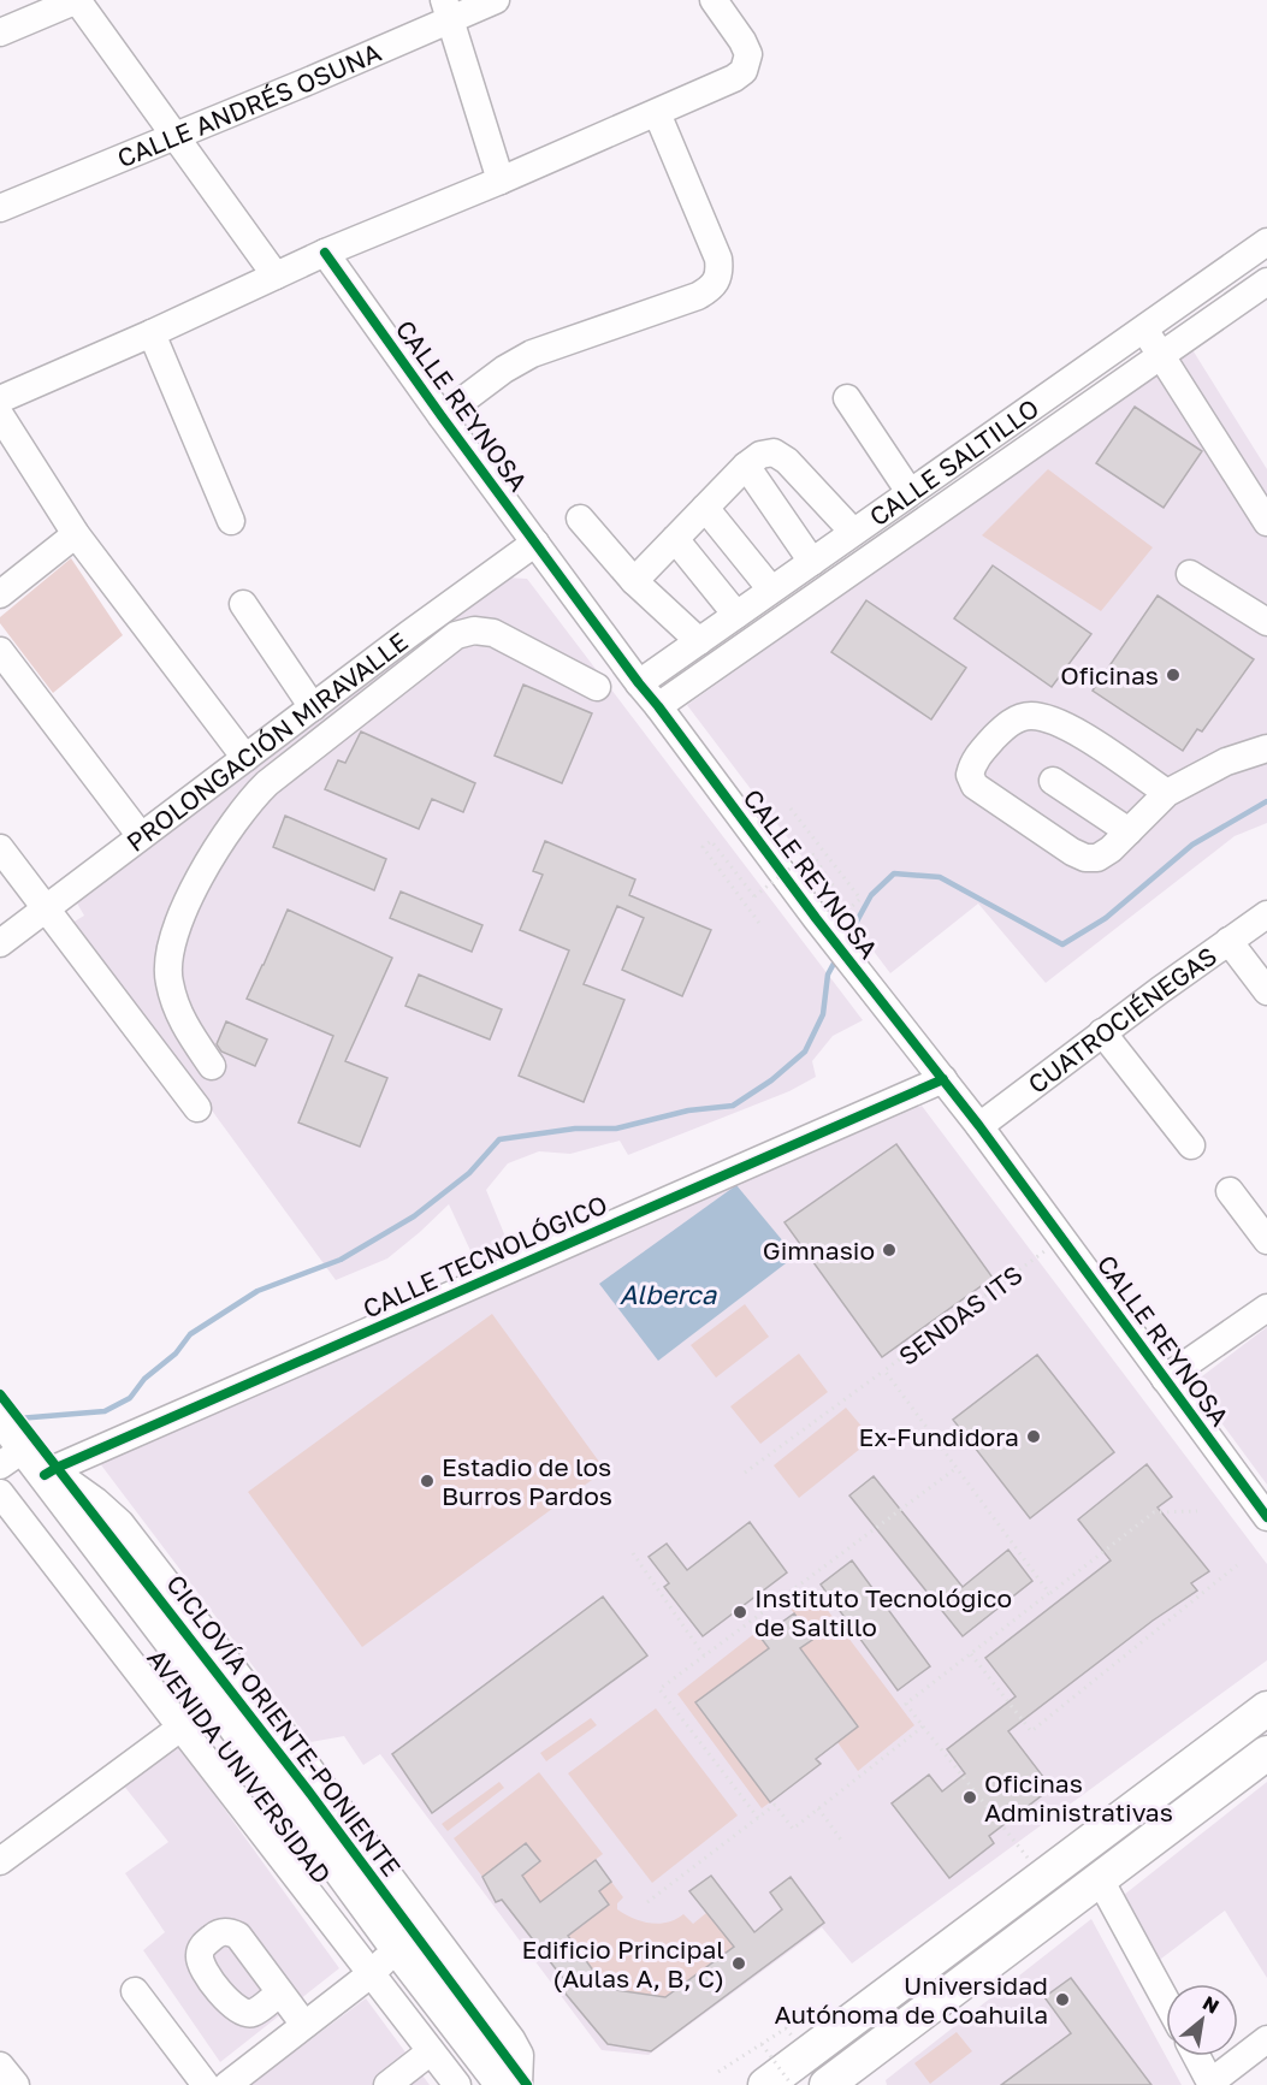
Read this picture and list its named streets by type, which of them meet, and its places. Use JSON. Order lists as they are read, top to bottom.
{
  "streets": {
    "main road": ["AVENIDA UNIVERSIDAD"],
    "street": [
      "CALLE ANDRÉS OSUNA",
      "CALLE REYNOSA",
      "CALLE SALTILLO",
      "PROLONGACIÓN MIRAVALLE",
      "CUATROCIÉNEGAS",
      "CALLE TECNOLÓGICO"
    ],
    "path": ["SENDAS ITS"],
    "cycle path": ["CICLOVÍA ORIENTE-PONIENTE"]
  },
  "crossings": [
    ["CALLE REYNOSA", "CALLE SALTILLO"],
    ["CALLE REYNOSA", "PROLONGACIÓN MIRAVALLE"],
    ["CALLE REYNOSA", "CUATROCIÉNEGAS"],
    ["CALLE REYNOSA", "CALLE TECNOLÓGICO"],
    ["CALLE TECNOLÓGICO", "AVENIDA UNIVERSIDAD"]
  ],
  "water": ["Alberca"],
  "places": [
    "Oficinas",
    "Gimnasio",
    "Ex-Fundidora",
    "Estadio de los Burros Pardos",
    "Instituto Tecnológico de Saltillo",
    "Oficinas Administrativas",
    "Edificio Principal (Aulas A, B, C)",
    "Universidad Autónoma de Coahuila"
  ],
  "north": "top right"
}
